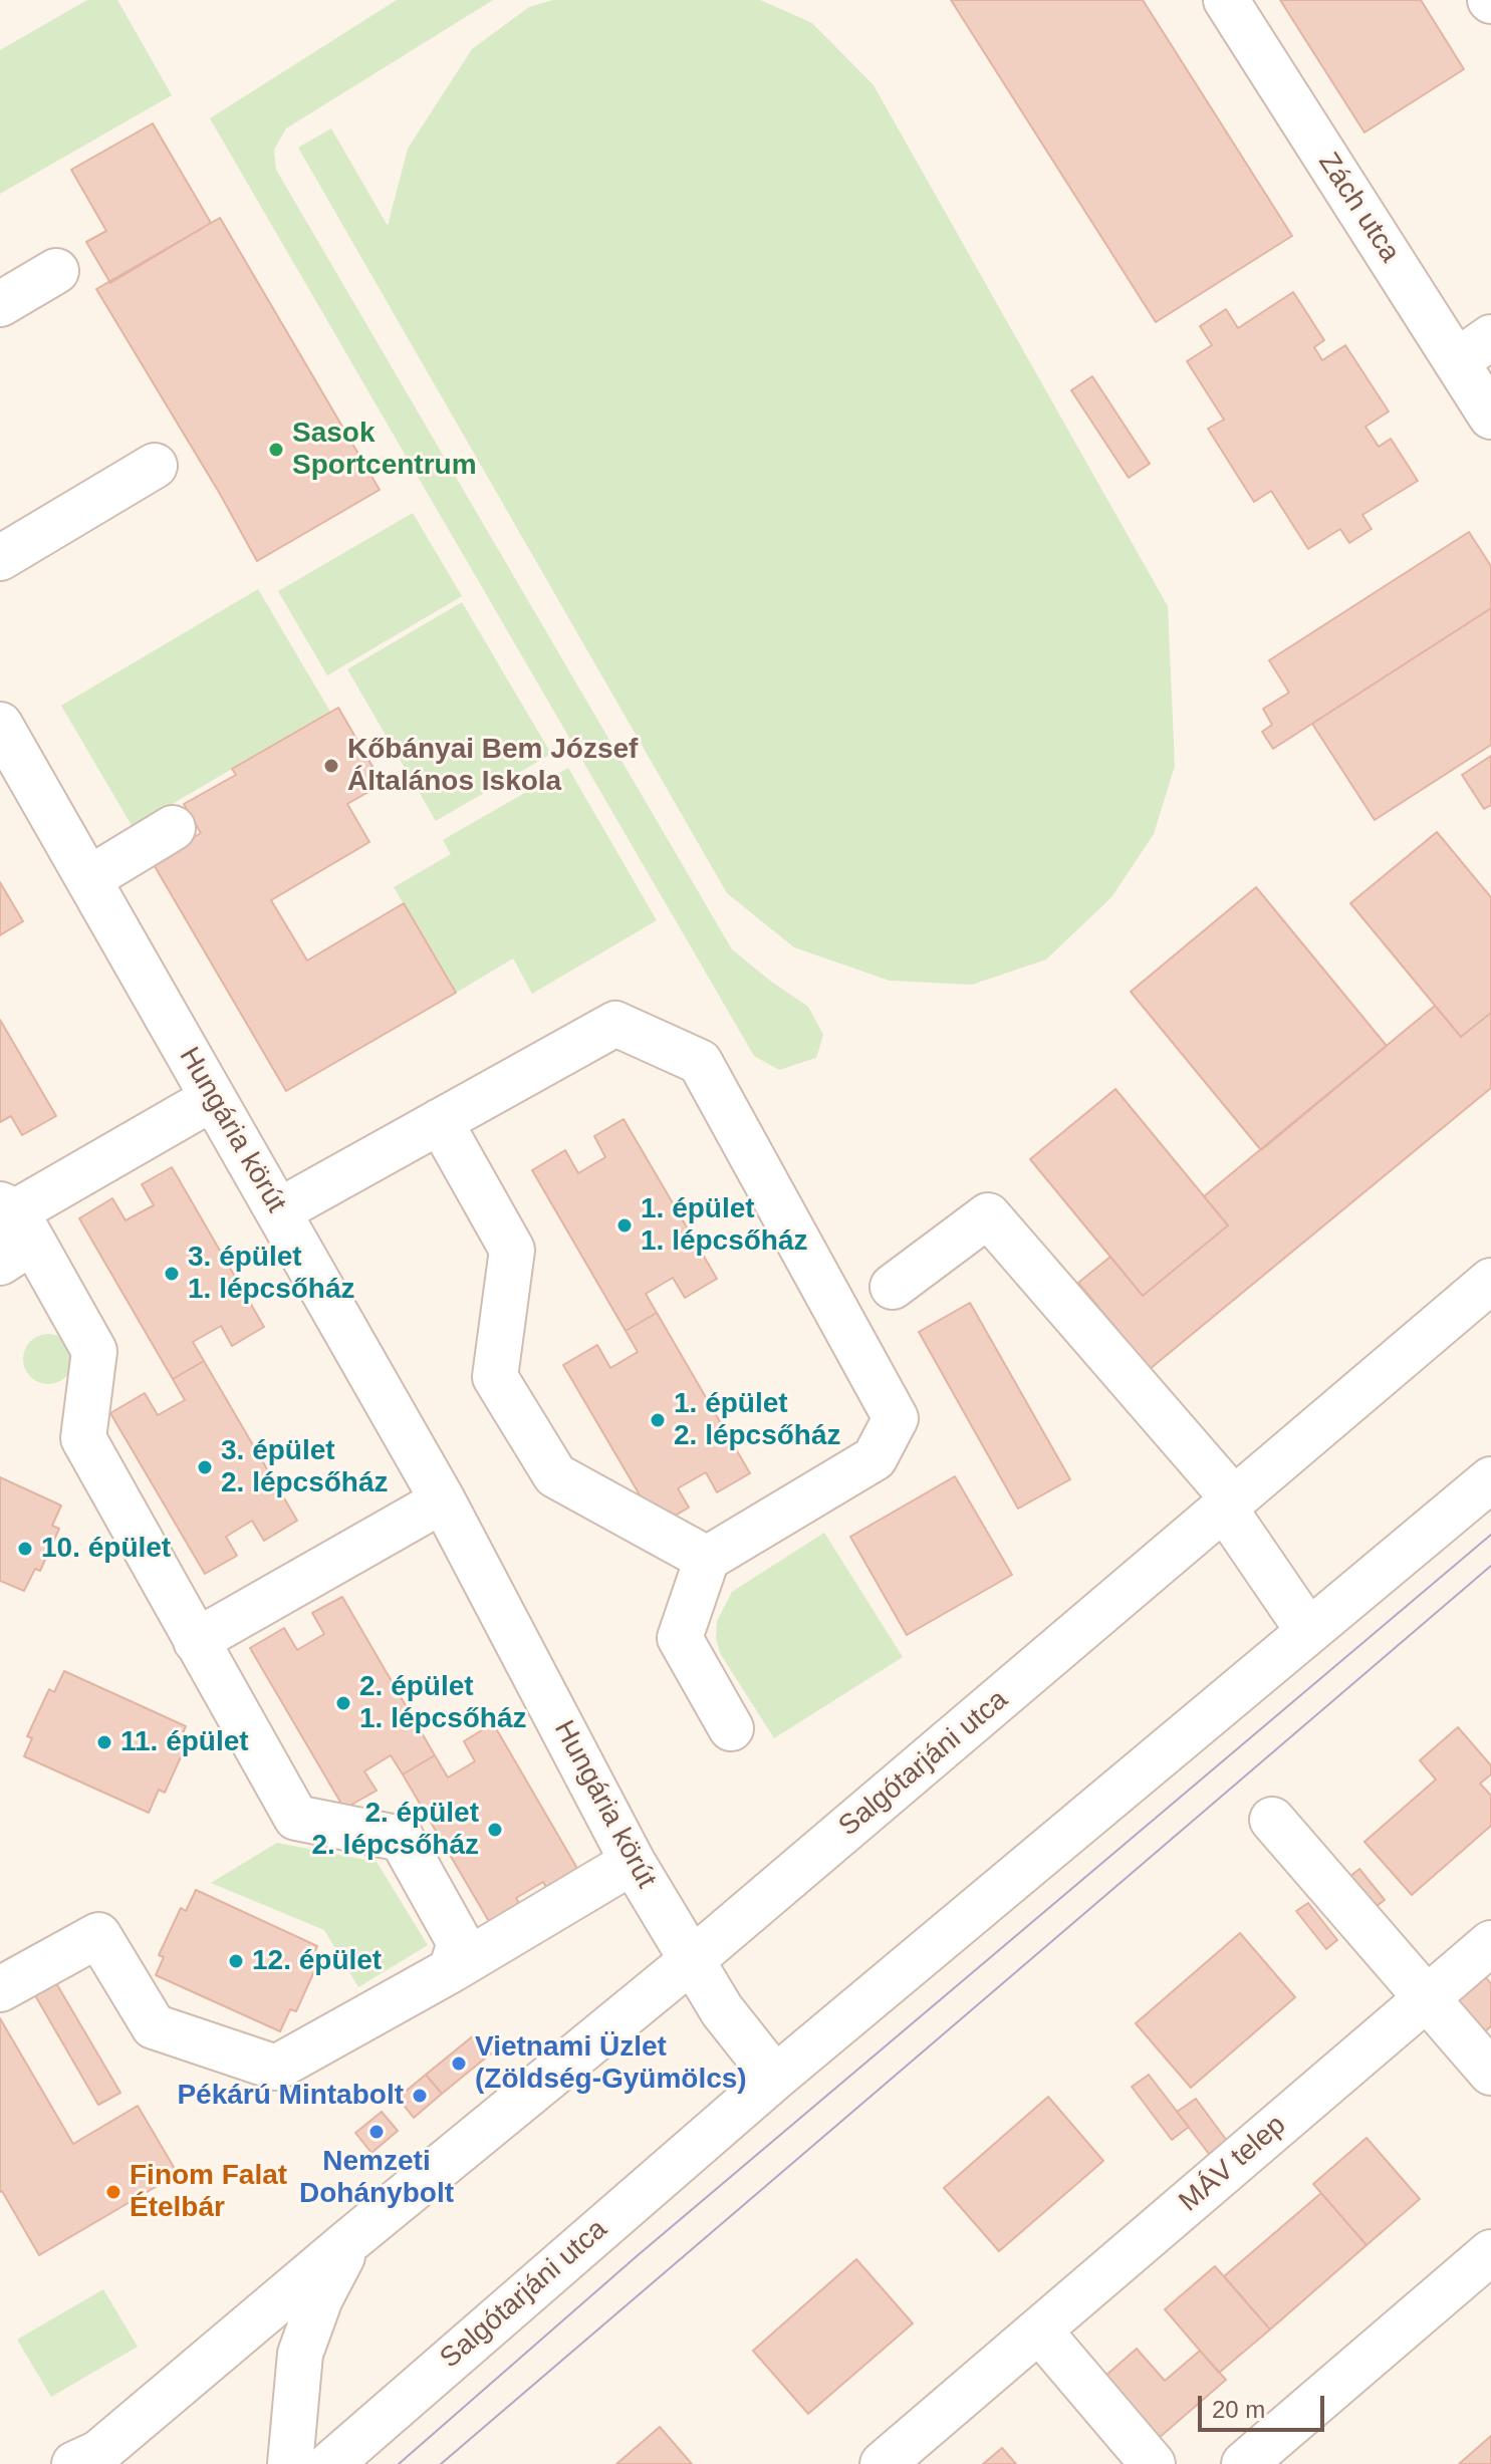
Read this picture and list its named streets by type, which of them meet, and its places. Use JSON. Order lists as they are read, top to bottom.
{
  "streets": {
    "street": [
      "Zách utca",
      "Hungária körút",
      "Salgótarjáni utca",
      "MÁV telep"
    ]
  },
  "crossings": [
    ["Hungária körút", "Salgótarjáni utca"]
  ],
  "places": [
    "Sasok Sportcentrum",
    "Kőbányai Bem József Általános Iskola",
    "1. épület 1. lépcsőház",
    "3. épület 1. lépcsőház",
    "1. épület 2. lépcsőház",
    "3. épület 2. lépcsőház",
    "10. épület",
    "2. épület 1. lépcsőház",
    "11. épület",
    "2. épület 2. lépcsőház",
    "12. épület",
    "Vietnami Üzlet (Zöldség-Gyümölcs)",
    "Pékárú Mintabolt",
    "Nemzeti Dohánybolt",
    "Finom Falat Ételbár"
  ],
  "scale_bar": "20 m"
}
